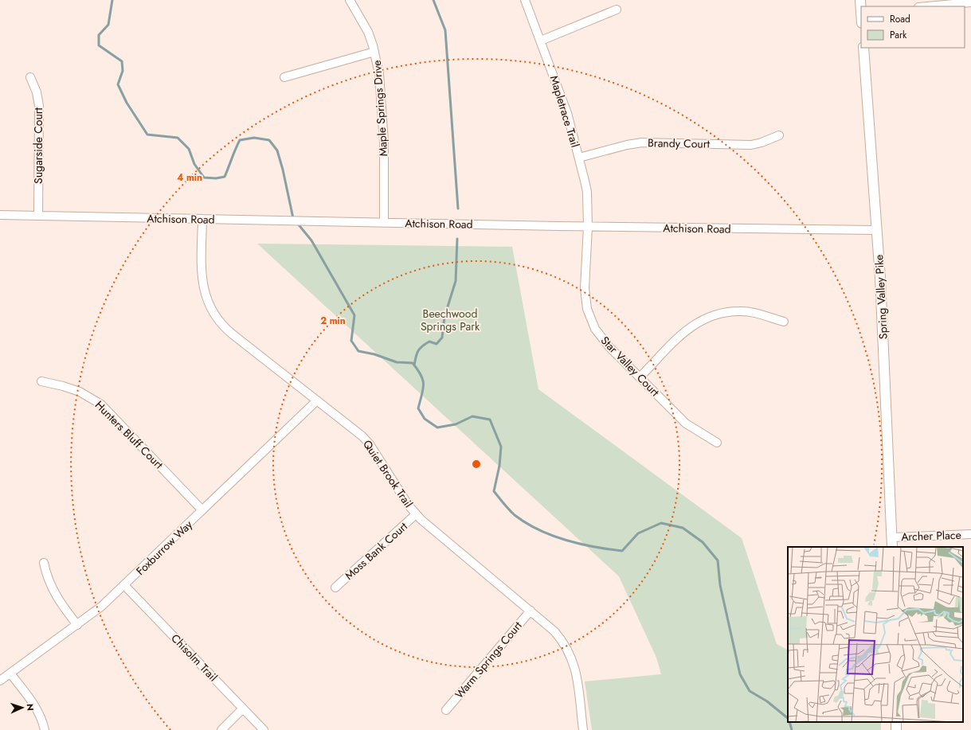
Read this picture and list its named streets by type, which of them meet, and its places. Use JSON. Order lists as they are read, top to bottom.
{
  "streets": {
    "street": [
      "Maple Springs Drive",
      "Mapletrace Trail",
      "Brandy Court",
      "Sugarside Court",
      "Atchison Road",
      "Spring Valley Pike",
      "Star Valley Court",
      "Hunters Bluff Court",
      "Quiet Brook Trail",
      "Archer Place",
      "Foxburrow Way",
      "Moss Bank Court",
      "Chisolm Trail",
      "Warm Springs Court"
    ]
  },
  "crossings": [
    ["Maple Springs Drive", "Atchison Road"],
    ["Mapletrace Trail", "Brandy Court"],
    ["Mapletrace Trail", "Atchison Road"],
    ["Mapletrace Trail", "Star Valley Court"],
    ["Sugarside Court", "Atchison Road"],
    ["Atchison Road", "Spring Valley Pike"],
    ["Atchison Road", "Star Valley Court"],
    ["Atchison Road", "Quiet Brook Trail"],
    ["Spring Valley Pike", "Archer Place"],
    ["Hunters Bluff Court", "Foxburrow Way"],
    ["Quiet Brook Trail", "Foxburrow Way"],
    ["Quiet Brook Trail", "Moss Bank Court"],
    ["Quiet Brook Trail", "Warm Springs Court"],
    ["Foxburrow Way", "Chisolm Trail"]
  ],
  "parks": ["Beechwood Springs Park"],
  "legend": ["Road", "Park"],
  "north": "right",
  "rings": ["4 min", "2 min"]
}
